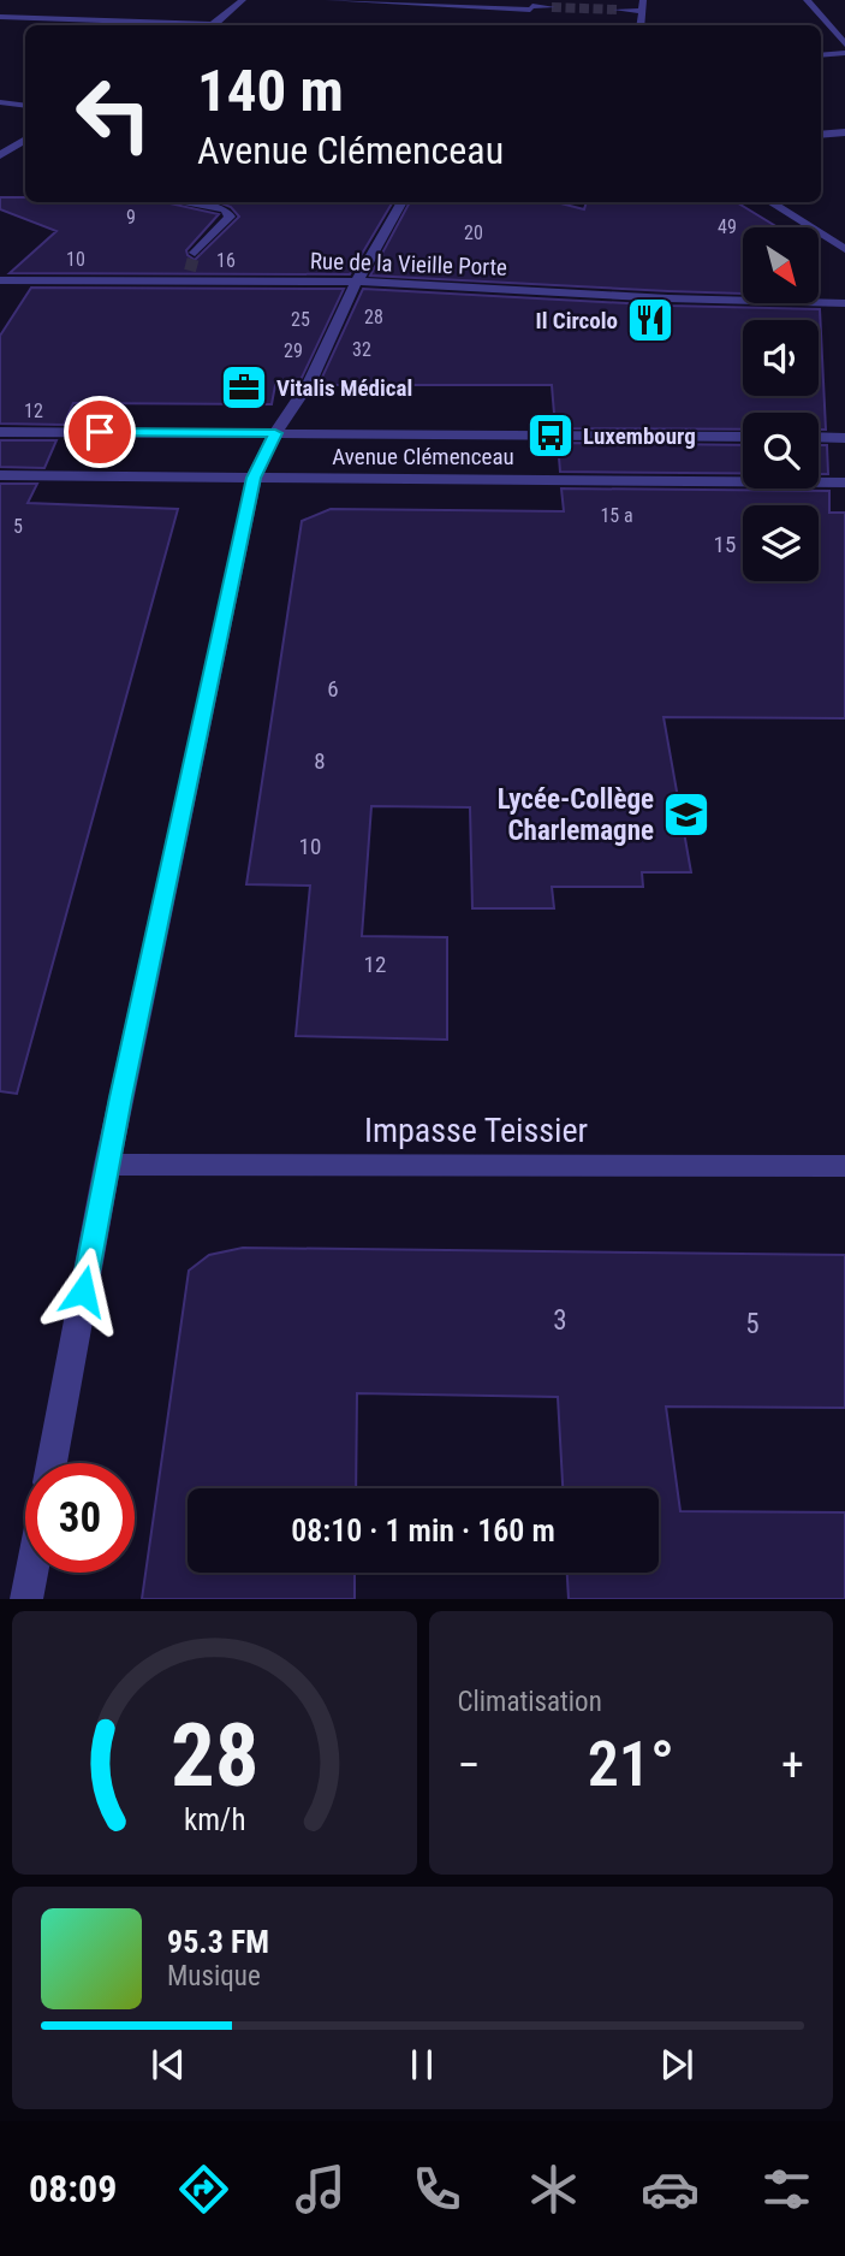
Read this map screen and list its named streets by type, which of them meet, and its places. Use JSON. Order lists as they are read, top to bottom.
{
  "streets": {
    "street": ["Rue de la Vieille Porte", "Avenue Clémenceau", "Impasse Teissier"]
  },
  "places": {
    "restaurant": ["Il Circolo"],
    "office": ["Vitalis Médical"],
    "bus stop": ["Luxembourg"],
    "school or university": ["Lycée-Collège Charlemagne"]
  },
  "house_numbers": [
    "9",
    "49",
    "20",
    "10",
    "16",
    "28",
    "25",
    "32",
    "29",
    "12",
    "15 a",
    "5",
    "15",
    "6",
    "8",
    "10",
    "12",
    "3",
    "5"
  ],
  "north": "bottom right",
  "page": {
    "turn": ["140 m", "Avenue Clémenceau"],
    "limit": "30",
    "trip": "08:10 · 1 min · 160 m",
    "tile": "Climatisation",
    "heat": ["−", "21°", "+"],
    "song": ["95.3 FM", "Musique"],
    "tabs": "08:09",
    "gauge": ["28", "km/h"]
  }
}
